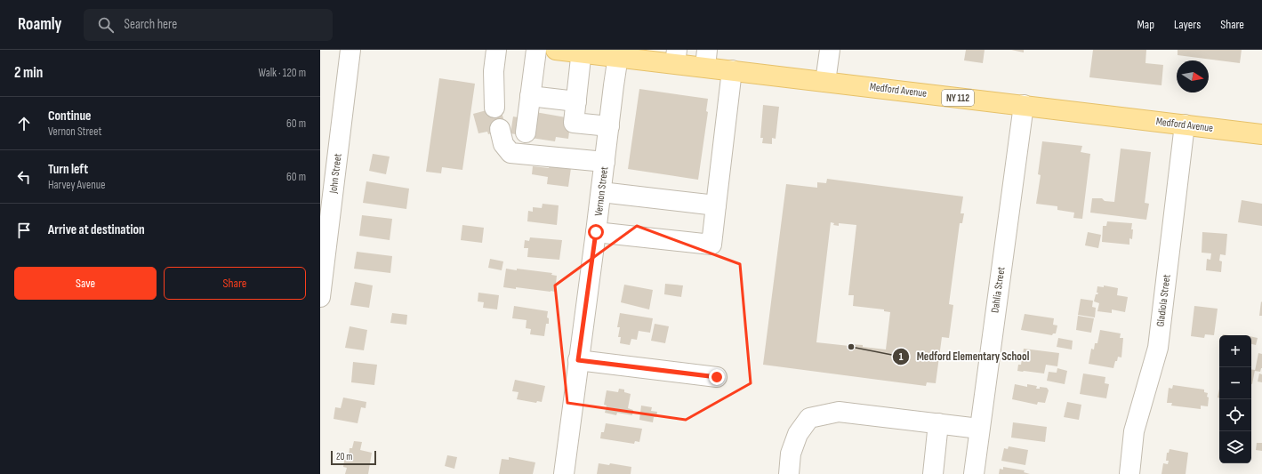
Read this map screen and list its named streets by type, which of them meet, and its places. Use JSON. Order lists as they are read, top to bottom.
{
  "streets": {
    "main road": ["Medford Avenue", "NY 112"],
    "street": [
      "John Street",
      "Vernon Street",
      "Dahlia Street",
      "Gladiola Street"
    ]
  },
  "crossings": [
    ["Medford Avenue", "Vernon Street"],
    ["Medford Avenue", "Dahlia Street"],
    ["Medford Avenue", "Gladiola Street"]
  ],
  "places": ["Medford Elementary School"],
  "scale_bar": "20 m",
  "north": "right",
  "page": {
    "header": "Roamly",
    "search": "Search here",
    "nav": ["Map", "Layers", "Share"],
    "heading": ["2 min", "Walk · 120 m"],
    "list": [
      ["Continue", "Vernon Street", "60 m"],
      ["Turn left", "Harvey Avenue", "60 m"],
      "Arrive at destination"
    ],
    "buttons": ["Save", "Share"],
    "map_buttons": ["+", "−"],
    "scale": "20 m"
  }
}
